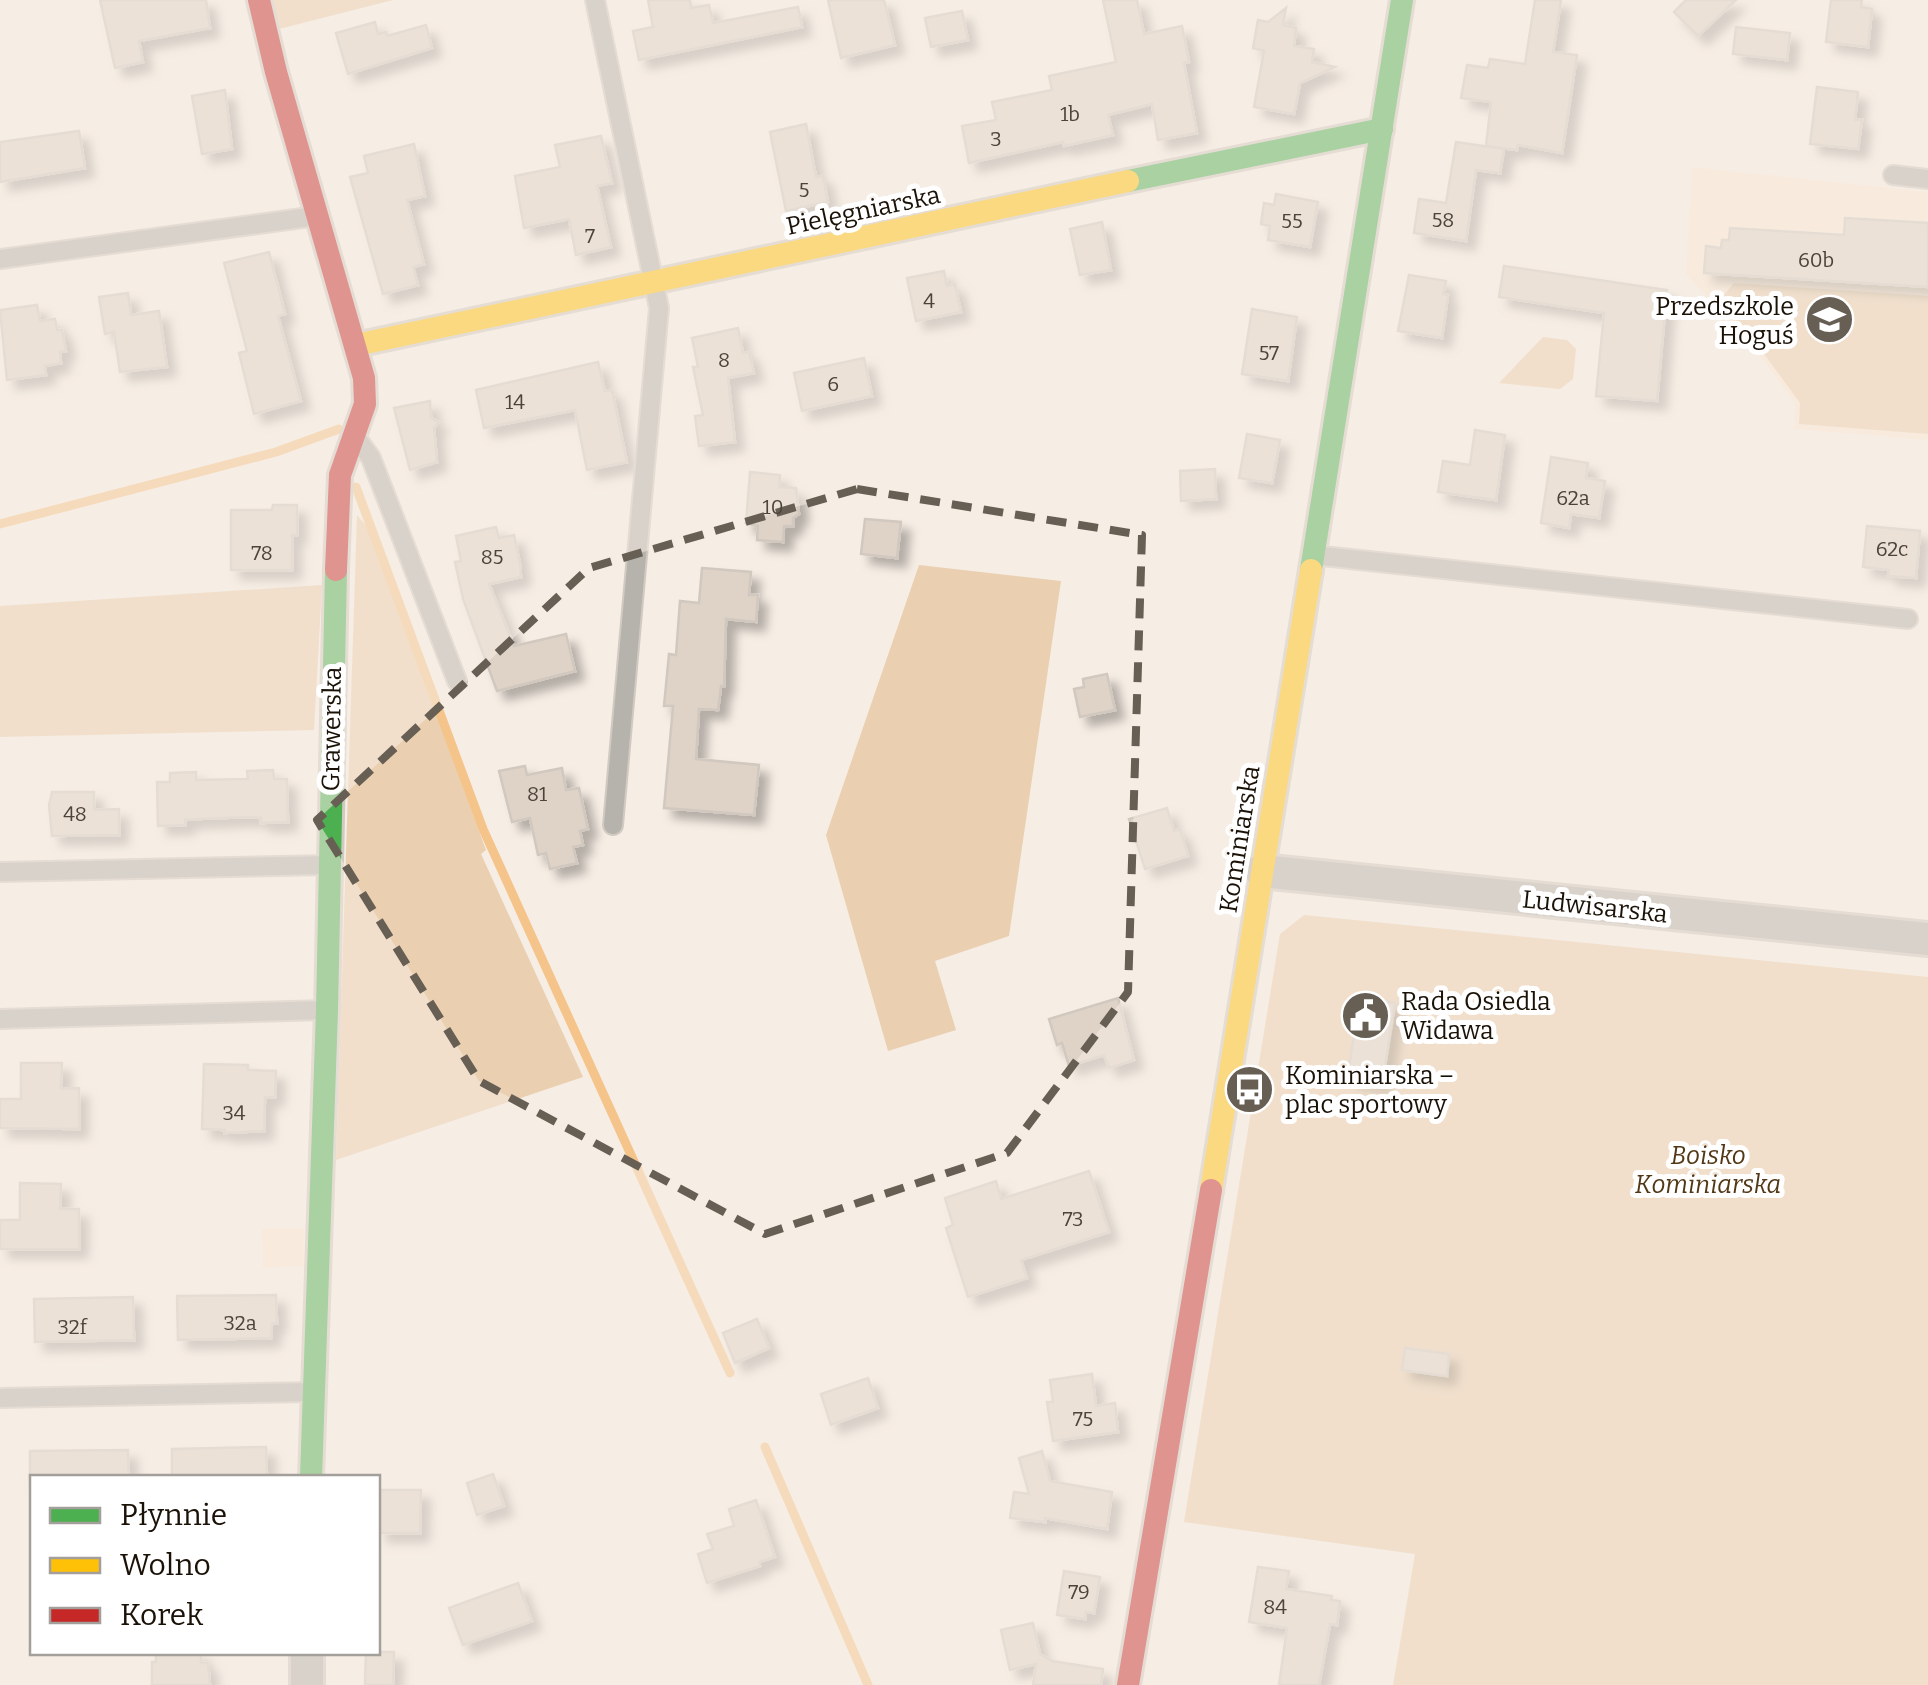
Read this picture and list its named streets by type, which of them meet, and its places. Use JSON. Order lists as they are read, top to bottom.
{
  "streets": {
    "street": [
      "Pielęgniarska",
      "Grawerska",
      "Kominiarska",
      "Ludwisarska"
    ]
  },
  "crossings": [
    ["Pielęgniarska", "Grawerska"],
    ["Pielęgniarska", "Kominiarska"],
    ["Kominiarska", "Ludwisarska"]
  ],
  "parks": ["Boisko Kominiarska"],
  "places": {
    "school or university": ["Przedszkole Hoguś"],
    "public building": ["Rada Osiedla Widawa"],
    "bus stop": ["Kominiarska – plac sportowy"]
  },
  "house_numbers": [
    "1b",
    "3",
    "5",
    "58",
    "55",
    "7",
    "60b",
    "4",
    "57",
    "8",
    "6",
    "14",
    "62a",
    "10",
    "62c",
    "78",
    "85",
    "81",
    "48",
    "34",
    "73",
    "32a",
    "32f",
    "75",
    "79",
    "84"
  ],
  "legend": ["Płynnie", "Wolno", "Korek"]
}
